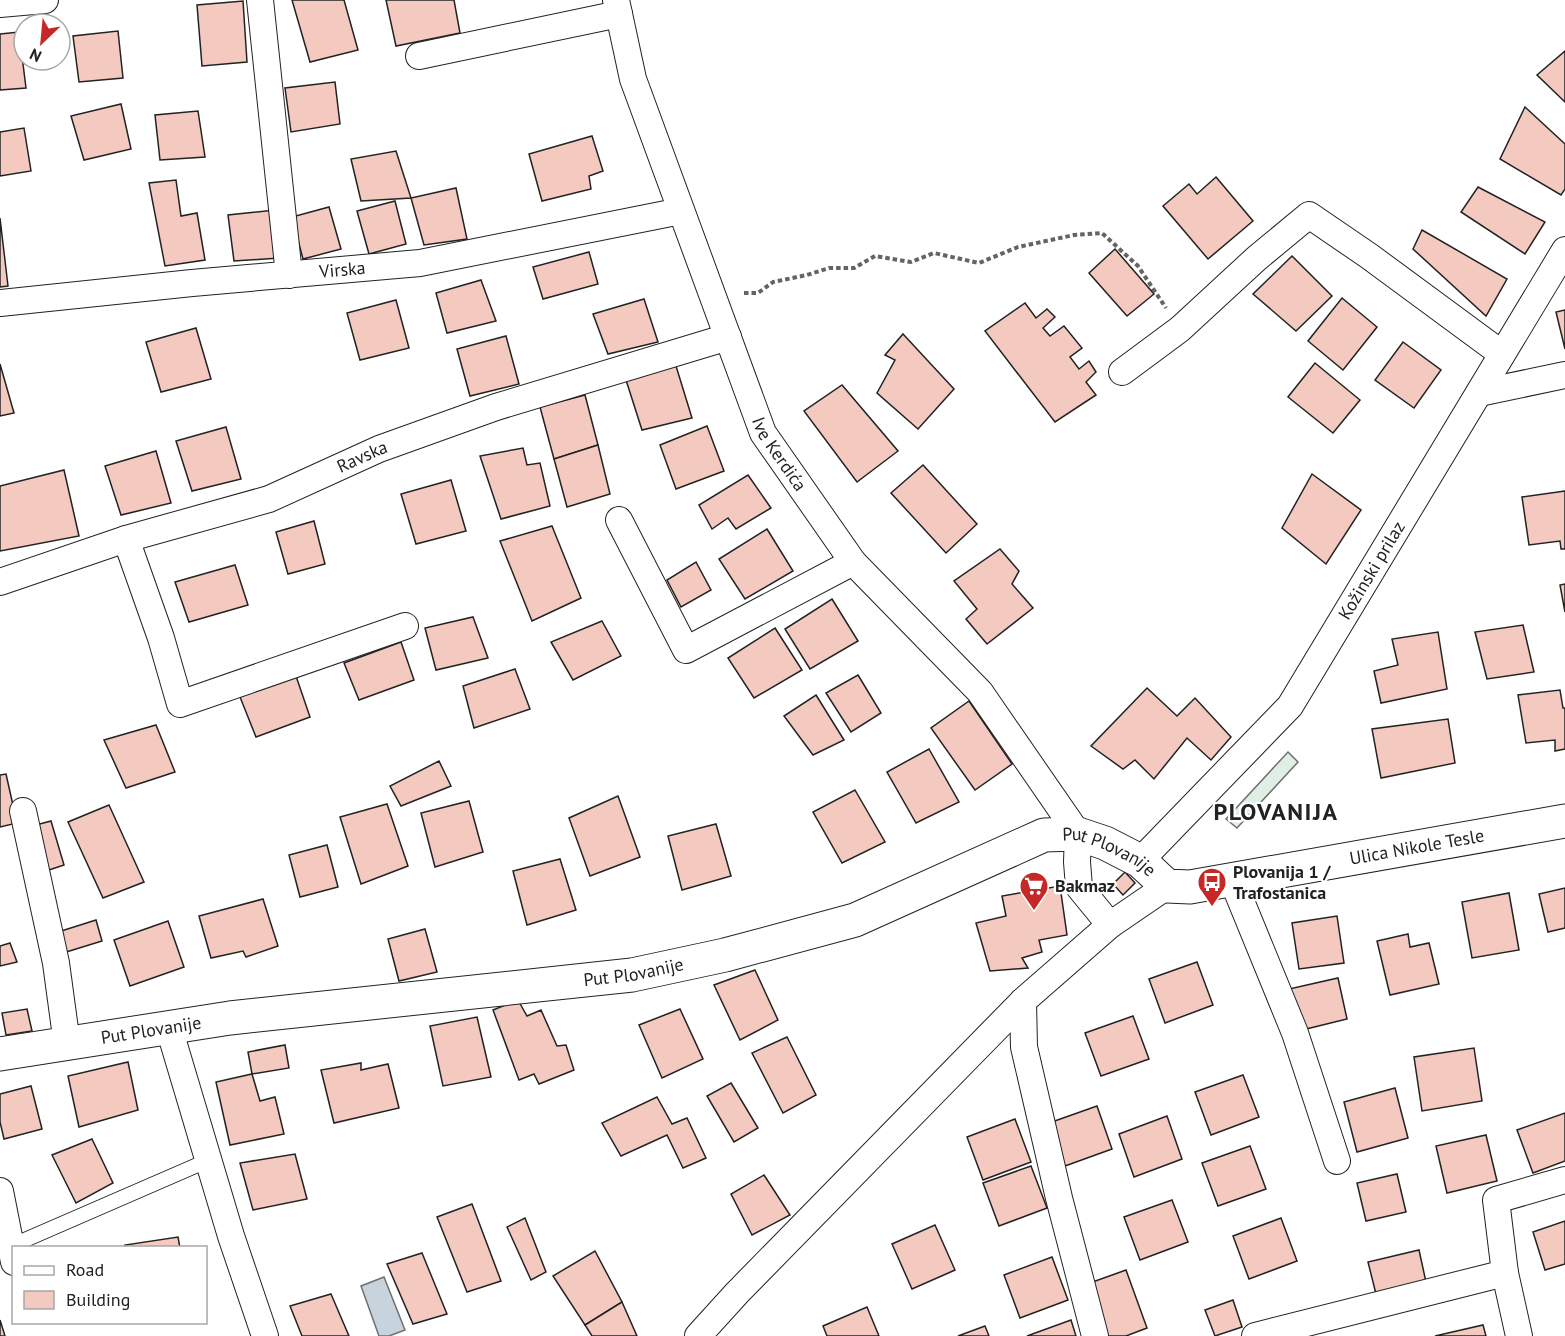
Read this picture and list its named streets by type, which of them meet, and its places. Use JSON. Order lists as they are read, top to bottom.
{
  "streets": {
    "street": [
      "Virska",
      "Ive Kerdića",
      "Ravska",
      "Kožinski prilaz",
      "Ulica Nikole Tesle",
      "Put Plovanije"
    ]
  },
  "crossings": [
    ["Virska", "Ive Kerdića"],
    ["Ive Kerdića", "Ravska"],
    ["Ive Kerdića", "Put Plovanije"],
    ["Kožinski prilaz", "Put Plovanije"],
    ["Ulica Nikole Tesle", "Put Plovanije"]
  ],
  "districts": ["PLOVANIJA"],
  "places": {
    "bus stop": ["Plovanija 1 / Trafostanica"],
    "supermarket": ["Bakmaz"]
  },
  "legend": ["Road", "Building"],
  "north": "bottom left"
}
